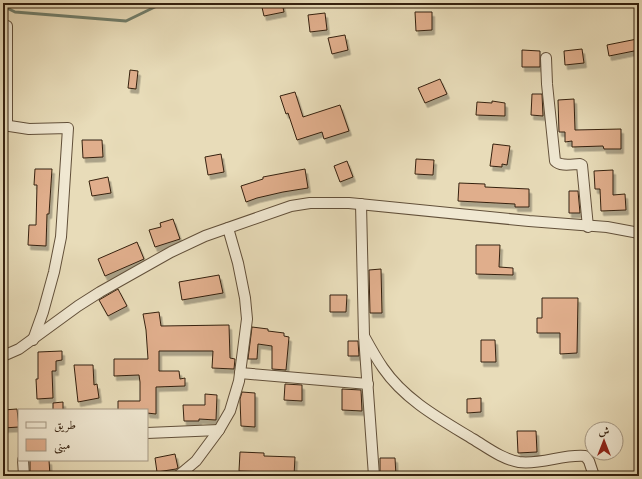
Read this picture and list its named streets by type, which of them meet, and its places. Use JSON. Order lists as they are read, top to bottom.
{
  "legend": ["طريق", "مبنى"],
  "north": "top"
}
